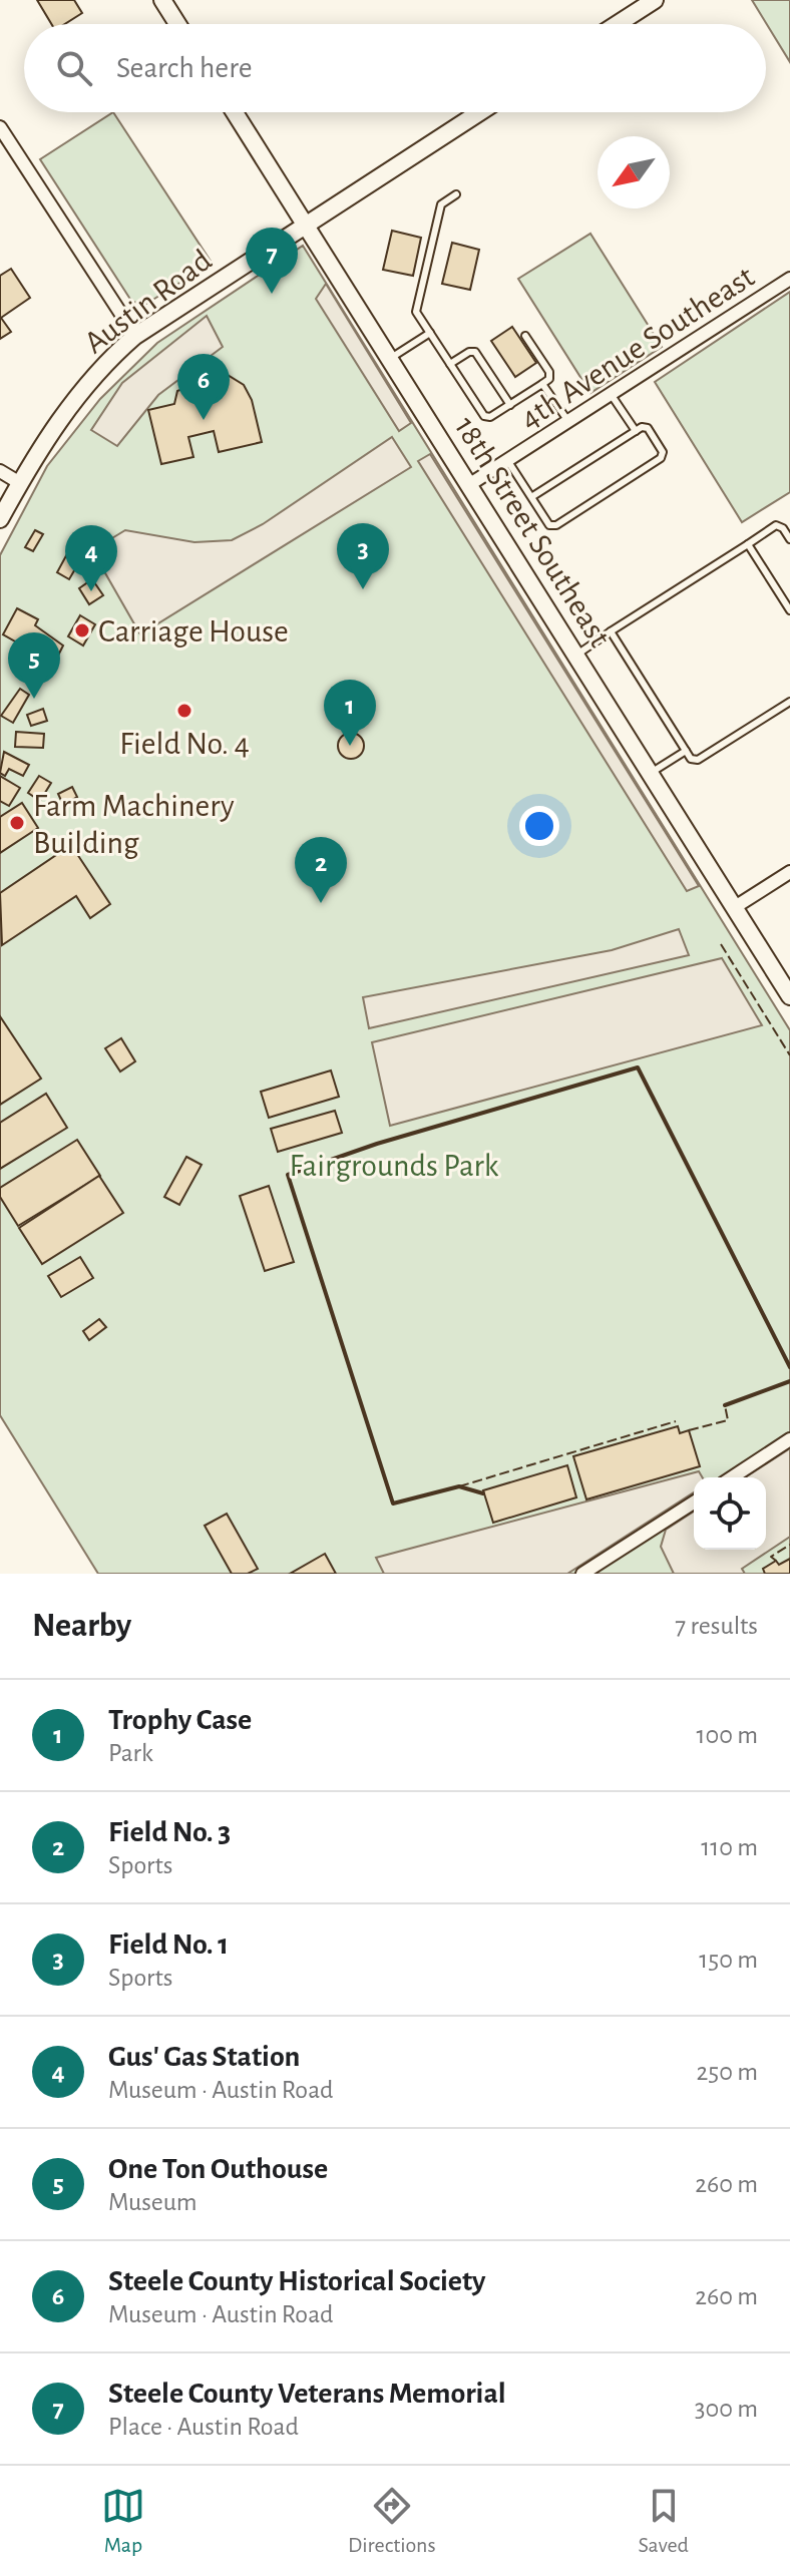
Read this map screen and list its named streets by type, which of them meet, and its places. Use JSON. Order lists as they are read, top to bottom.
{
  "streets": {
    "street": ["Austin Road", "4th Avenue Southeast", "18th Street Southeast"]
  },
  "crossings": [
    ["Austin Road", "18th Street Southeast"],
    ["4th Avenue Southeast", "18th Street Southeast"]
  ],
  "parks": ["Fairgrounds Park"],
  "places": ["Carriage House", "Field No. 4", "Farm Machinery Building"],
  "north": "bottom left",
  "page": {
    "search": "Search here",
    "pins": [
      "7",
      "6",
      "3",
      "4",
      "5",
      "1",
      "2"
    ],
    "heading": ["Nearby", "7 results"],
    "list": [
      {
        "mark": "1",
        "name": "Trophy Case",
        "note": "Park",
        "value": "100 m"
      },
      {
        "mark": "2",
        "name": "Field No. 3",
        "note": "Sports",
        "value": "110 m"
      },
      {
        "mark": "3",
        "name": "Field No. 1",
        "note": "Sports",
        "value": "150 m"
      },
      {
        "mark": "4",
        "name": "Gus' Gas Station",
        "note": "Museum · Austin Road",
        "value": "250 m"
      },
      {
        "mark": "5",
        "name": "One Ton Outhouse",
        "note": "Museum",
        "value": "260 m"
      },
      {
        "mark": "6",
        "name": "Steele County Historical Society",
        "note": "Museum · Austin Road",
        "value": "260 m"
      },
      {
        "mark": "7",
        "name": "Steele County Veterans Memorial",
        "note": "Place · Austin Road",
        "value": "300 m"
      }
    ],
    "nav": ["Map", "Directions", "Saved"]
  }
}
